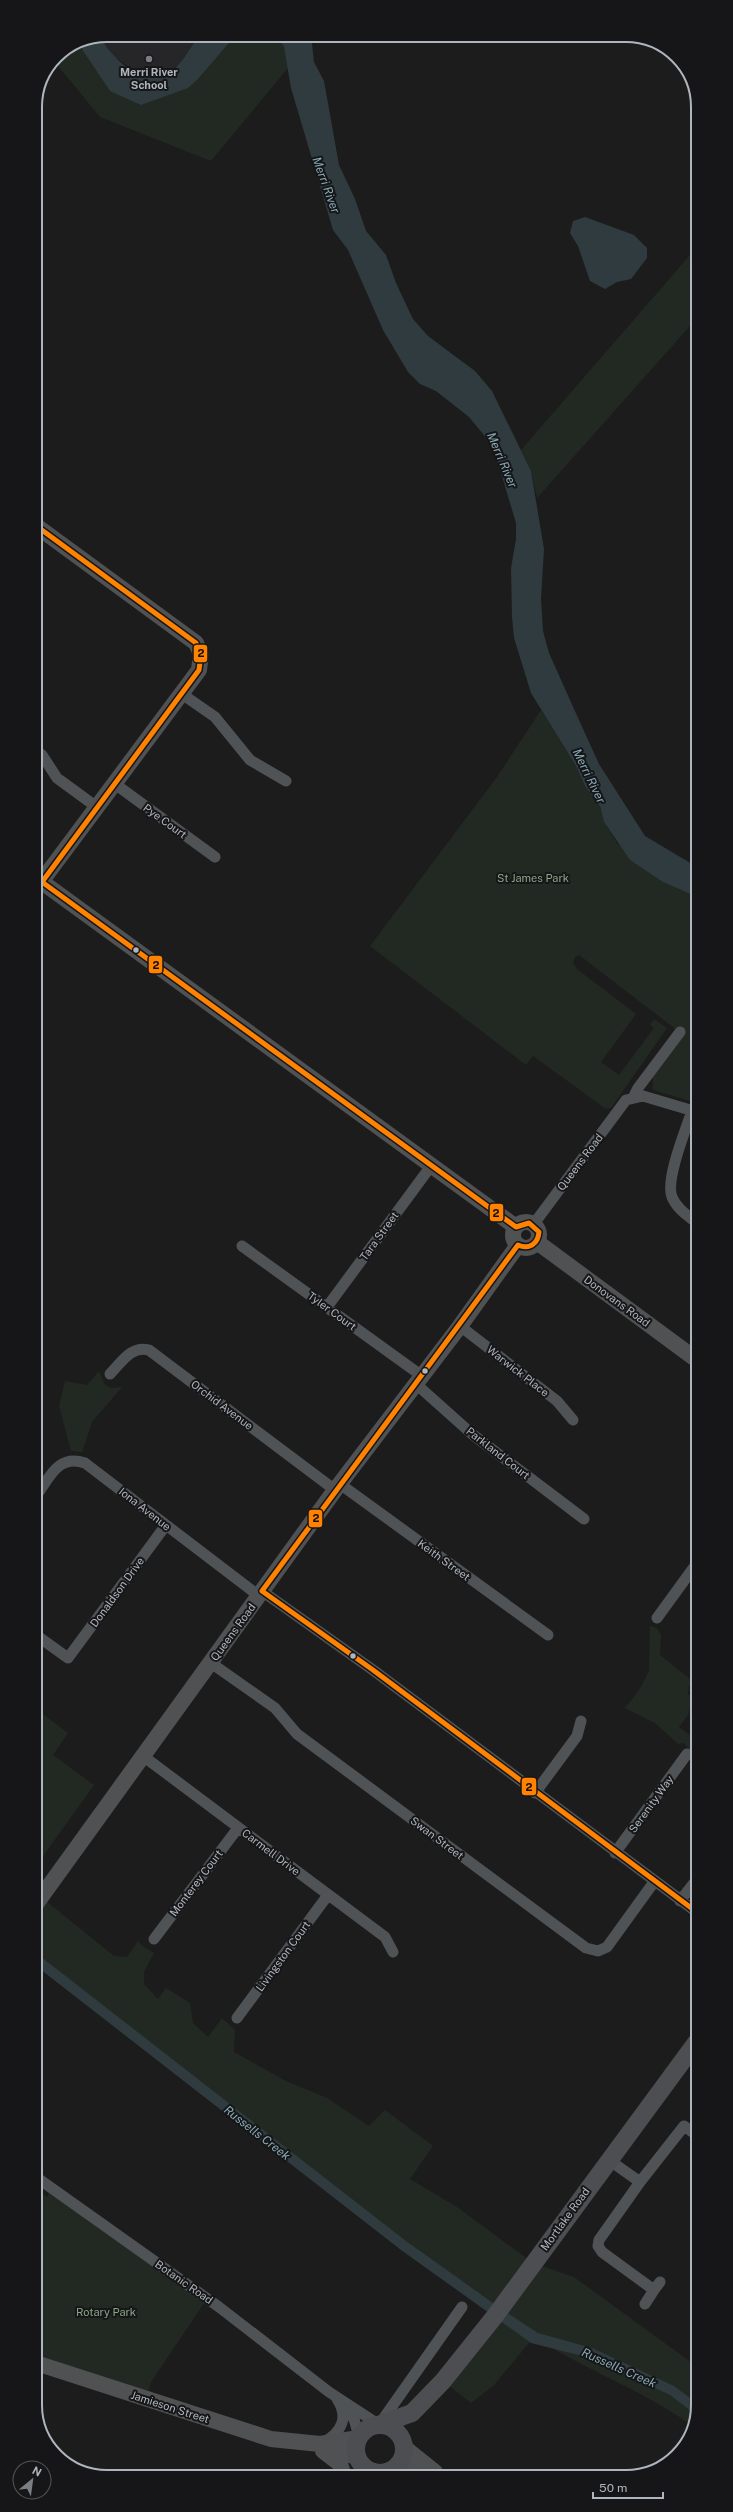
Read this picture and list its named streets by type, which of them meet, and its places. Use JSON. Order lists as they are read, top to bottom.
{
  "streets": {
    "main road": ["Mortlake Road"],
    "street": [
      "Pye Court",
      "Queens Road",
      "Tara Street",
      "Donovans Road",
      "Tyler Court",
      "Warwick Place",
      "Orchid Avenue",
      "Parkland Court",
      "Iona Avenue",
      "Keith Street",
      "Donaldson Drive",
      "Serenity Way",
      "Swan Street",
      "Carmell Drive",
      "Monterey Court",
      "Livingston Court",
      "Botanic Road",
      "Jamieson Street"
    ]
  },
  "crossings": [
    ["Queens Road", "Donovans Road"],
    ["Queens Road", "Tyler Court"],
    ["Queens Road", "Warwick Place"],
    ["Queens Road", "Orchid Avenue"],
    ["Queens Road", "Parkland Court"],
    ["Queens Road", "Iona Avenue"],
    ["Queens Road", "Keith Street"],
    ["Queens Road", "Swan Street"],
    ["Queens Road", "Carmell Drive"],
    ["Tara Street", "Tyler Court"],
    ["Tyler Court", "Parkland Court"],
    ["Orchid Avenue", "Keith Street"],
    ["Iona Avenue", "Donaldson Drive"],
    ["Iona Avenue", "Serenity Way"],
    ["Iona Avenue", "Swan Street"],
    ["Carmell Drive", "Monterey Court"],
    ["Carmell Drive", "Livingston Court"],
    ["Mortlake Road", "Botanic Road"],
    ["Botanic Road", "Jamieson Street"]
  ],
  "water": ["Merri River", "Russells Creek"],
  "parks": ["St James Park", "Rotary Park"],
  "places": ["Merri River School"],
  "lines": ["transit line 2"],
  "scale_bar": "50 m",
  "north": "top right"
}
